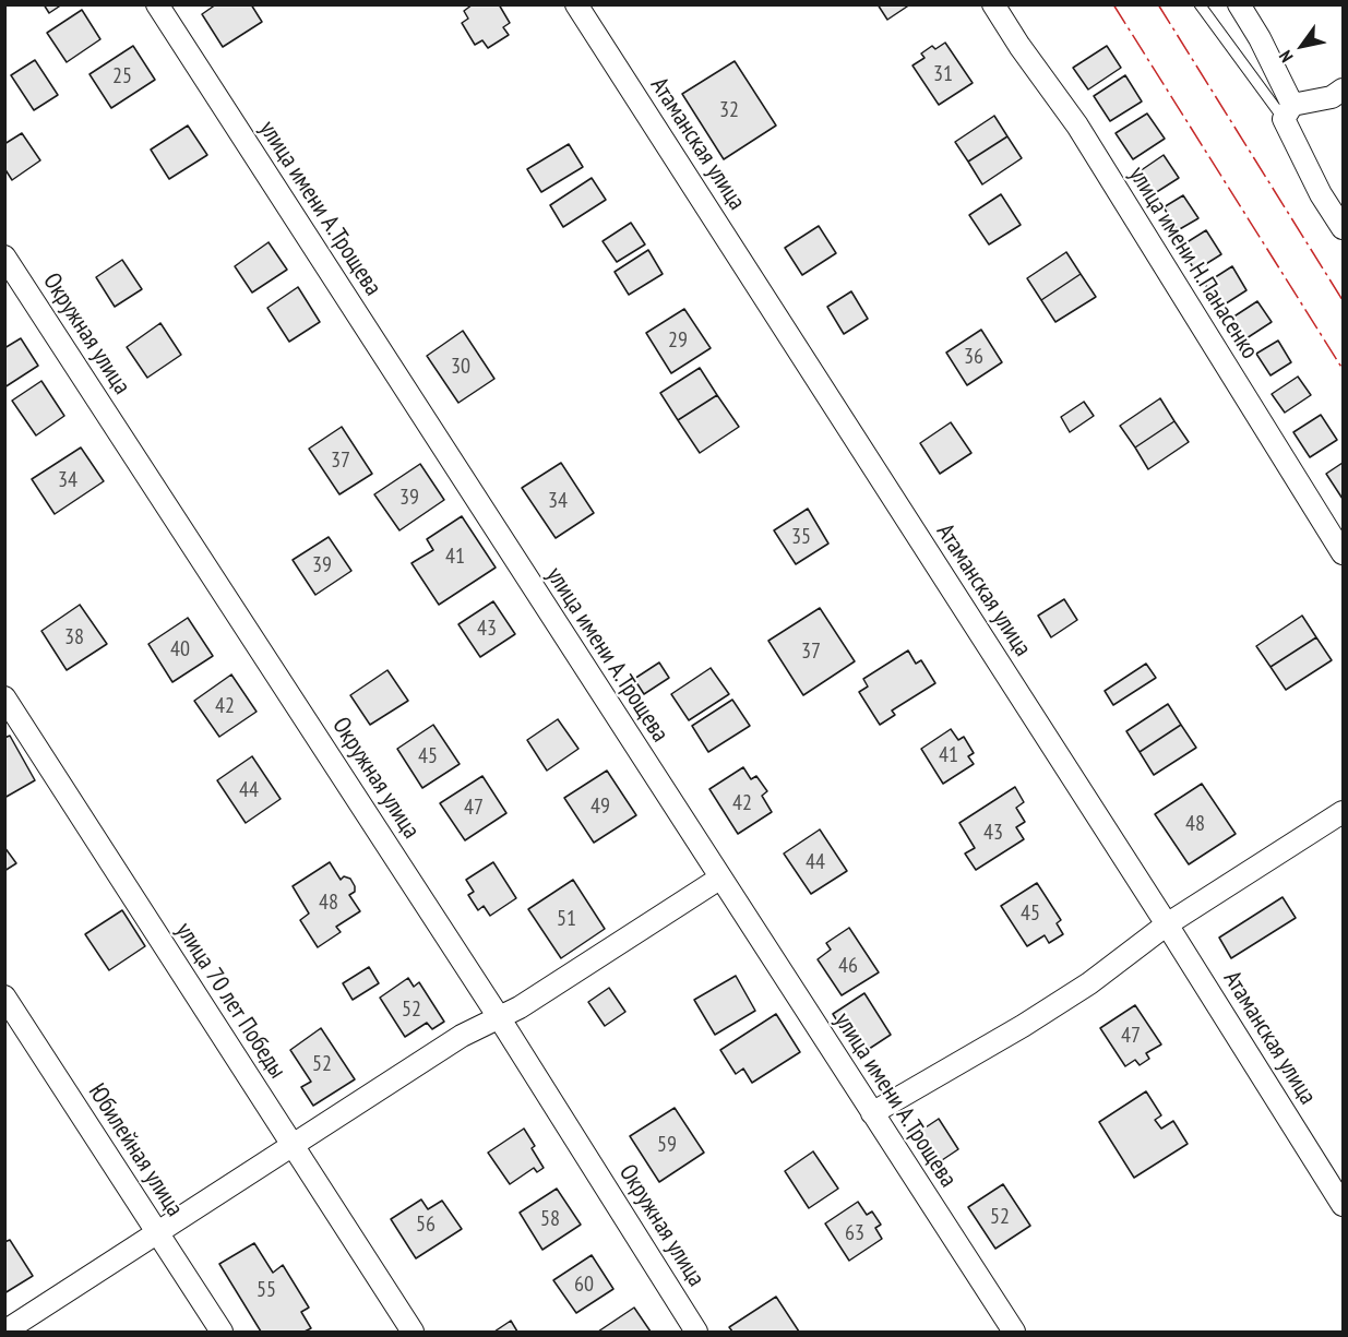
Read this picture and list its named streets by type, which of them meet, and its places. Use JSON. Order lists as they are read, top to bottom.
{
  "streets": {
    "street": [
      "Атаманская улица",
      "улица имени А.Трощева",
      "улица имени Н.Панасенко",
      "Окружная улица",
      "улица 70 лет Победы",
      "Юбилейная улица"
    ]
  },
  "house_numbers": [
    "31",
    "25",
    "32",
    "29",
    "36",
    "30",
    "37",
    "34",
    "39",
    "34",
    "35",
    "41",
    "39",
    "43",
    "38",
    "40",
    "37",
    "42",
    "41",
    "45",
    "44",
    "42",
    "49",
    "47",
    "48",
    "43",
    "44",
    "48",
    "45",
    "51",
    "46",
    "52",
    "47",
    "52",
    "59",
    "52",
    "58",
    "56",
    "63",
    "60",
    "55"
  ],
  "north": "bottom left"
}
